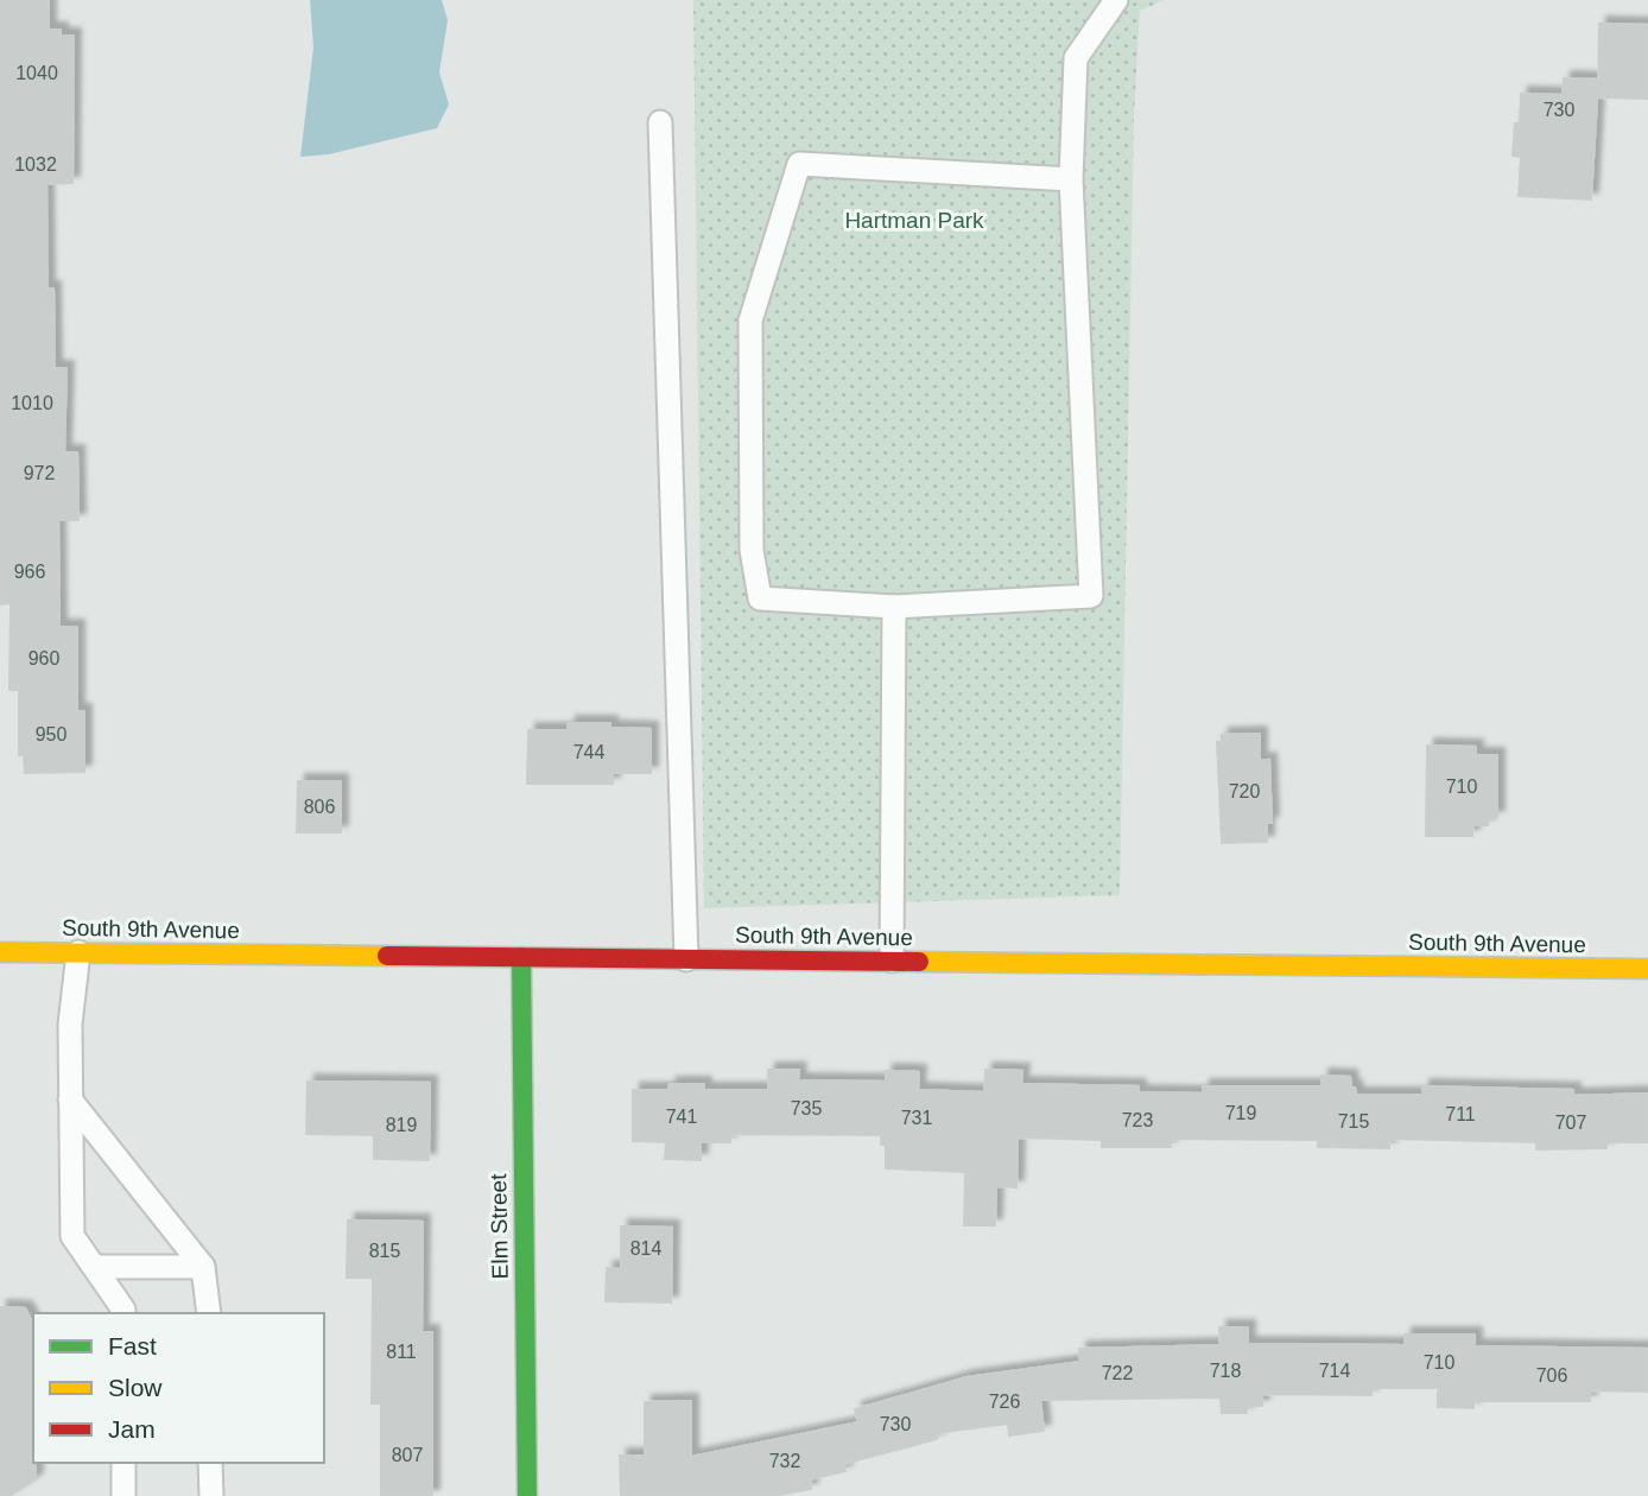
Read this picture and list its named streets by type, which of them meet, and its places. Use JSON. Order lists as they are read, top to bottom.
{
  "streets": {
    "street": ["South 9th Avenue", "Elm Street"]
  },
  "crossings": [
    ["South 9th Avenue", "Elm Street"]
  ],
  "parks": ["Hartman Park"],
  "house_numbers": [
    "1040",
    "730",
    "1032",
    "1010",
    "972",
    "966",
    "960",
    "950",
    "744",
    "710",
    "720",
    "806",
    "735",
    "719",
    "711",
    "741",
    "731",
    "723",
    "715",
    "707",
    "819",
    "814",
    "815",
    "811",
    "710",
    "718",
    "714",
    "722",
    "706",
    "726",
    "730",
    "807",
    "732"
  ],
  "legend": ["Fast", "Slow", "Jam"]
}
